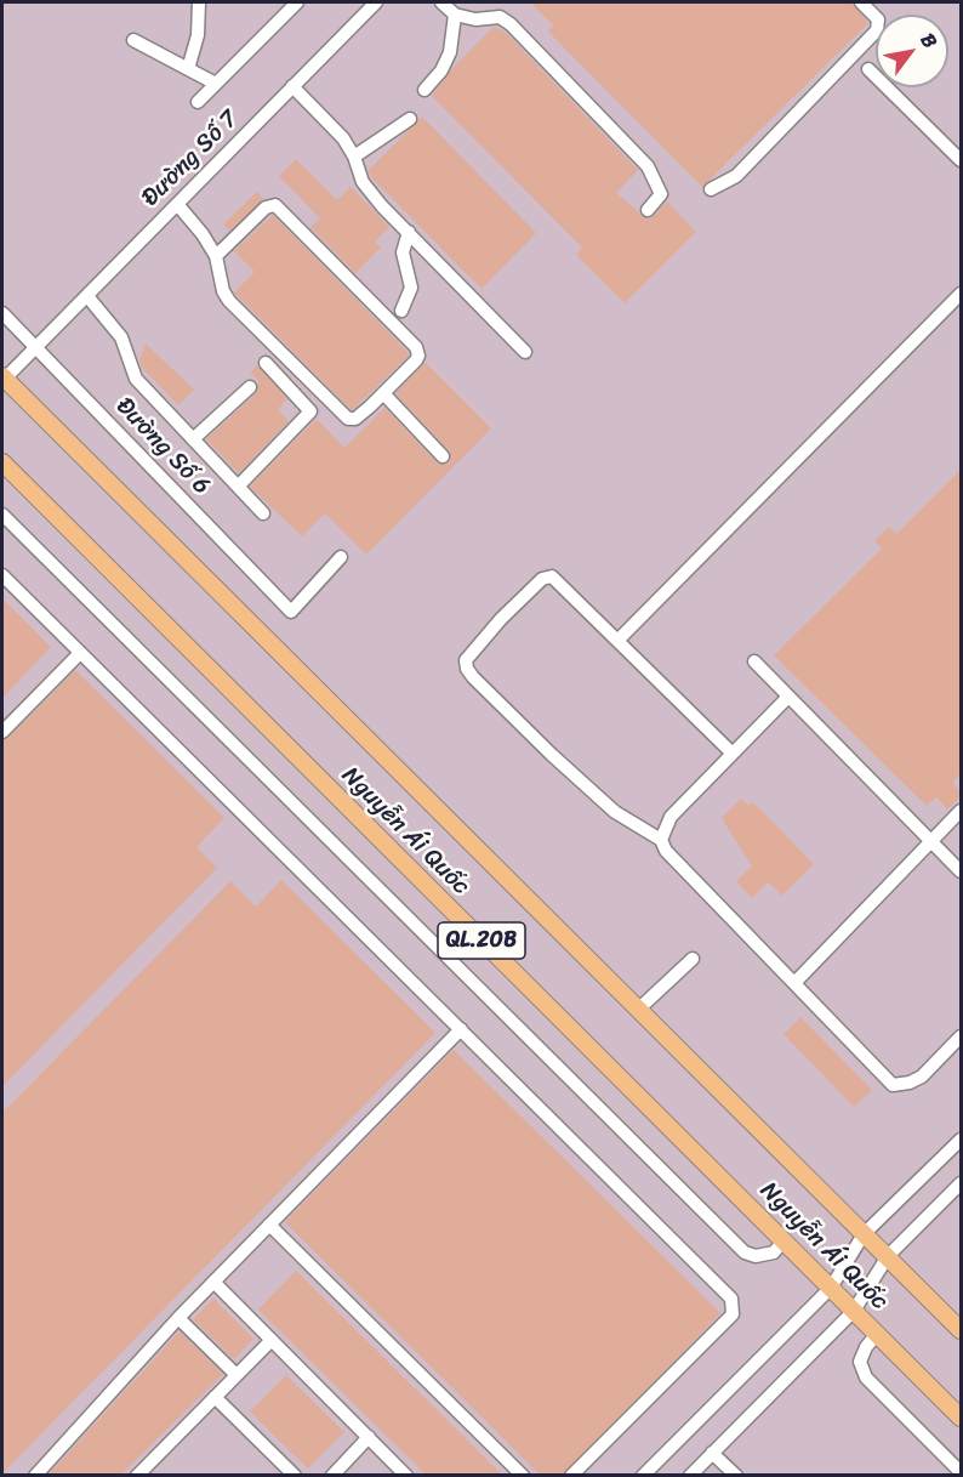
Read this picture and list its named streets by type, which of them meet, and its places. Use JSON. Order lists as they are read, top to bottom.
{
  "streets": {
    "main road": ["Nguyễn Ái Quốc", "QL.20B"],
    "street": ["Đường Số 7", "Đường Số 6"]
  },
  "crossings": [
    ["Đường Số 7", "Đường Số 6"],
    ["Đường Số 7", "Nguyễn Ái Quốc"]
  ],
  "north": "top right"
}
